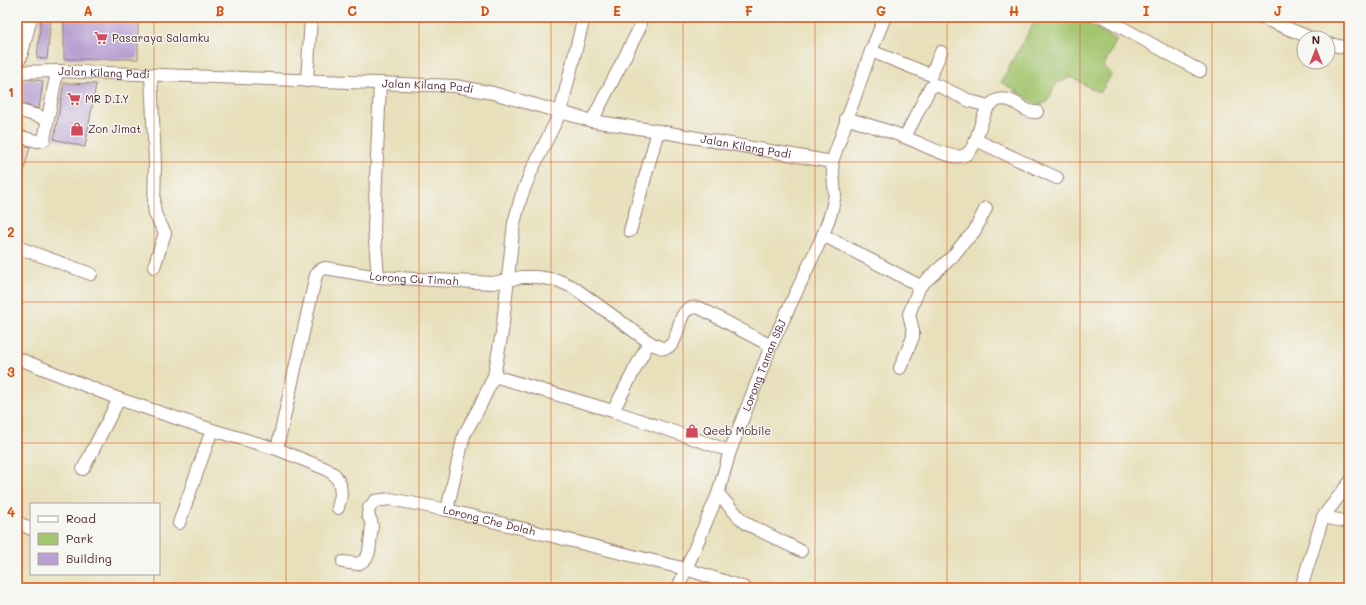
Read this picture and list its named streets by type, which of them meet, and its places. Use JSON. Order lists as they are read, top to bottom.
{
  "streets": {
    "street": [
      "Jalan Kilang Padi",
      "Lorong Cu Timah",
      "Lorong Taman SBJ",
      "Lorong Che Dolah"
    ]
  },
  "crossings": [
    ["Jalan Kilang Padi", "Lorong Taman SBJ"],
    ["Lorong Taman SBJ", "Lorong Che Dolah"]
  ],
  "places": {
    "supermarket": ["Pasaraya Salamku", "MR D.I.Y"],
    "shop": ["Zon Jimat", "Qeeb Mobile"]
  },
  "legend": ["Road", "Park", "Building"],
  "north": "top",
  "grid": {
    "columns": [
      "A",
      "B",
      "C",
      "D",
      "E",
      "F",
      "G",
      "H",
      "I",
      "J"
    ],
    "rows": [
      "1",
      "2",
      "3",
      "4"
    ]
  }
}
